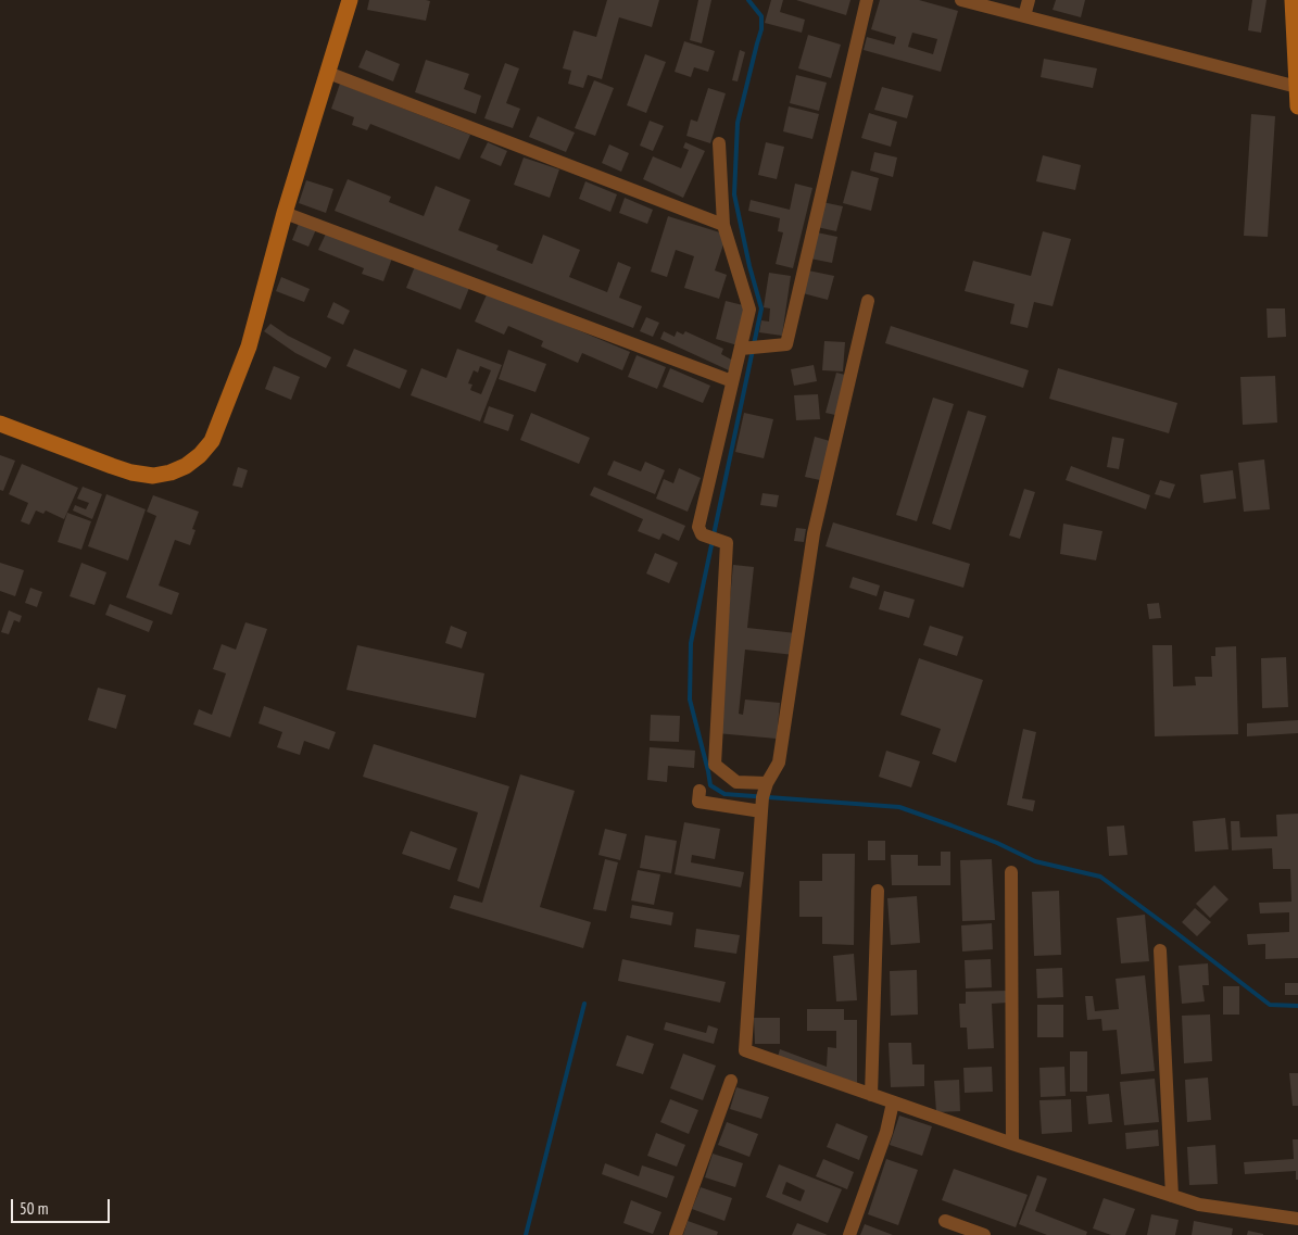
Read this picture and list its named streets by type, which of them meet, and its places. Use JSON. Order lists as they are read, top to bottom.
{
  "scale_bar": "50 m"
}
